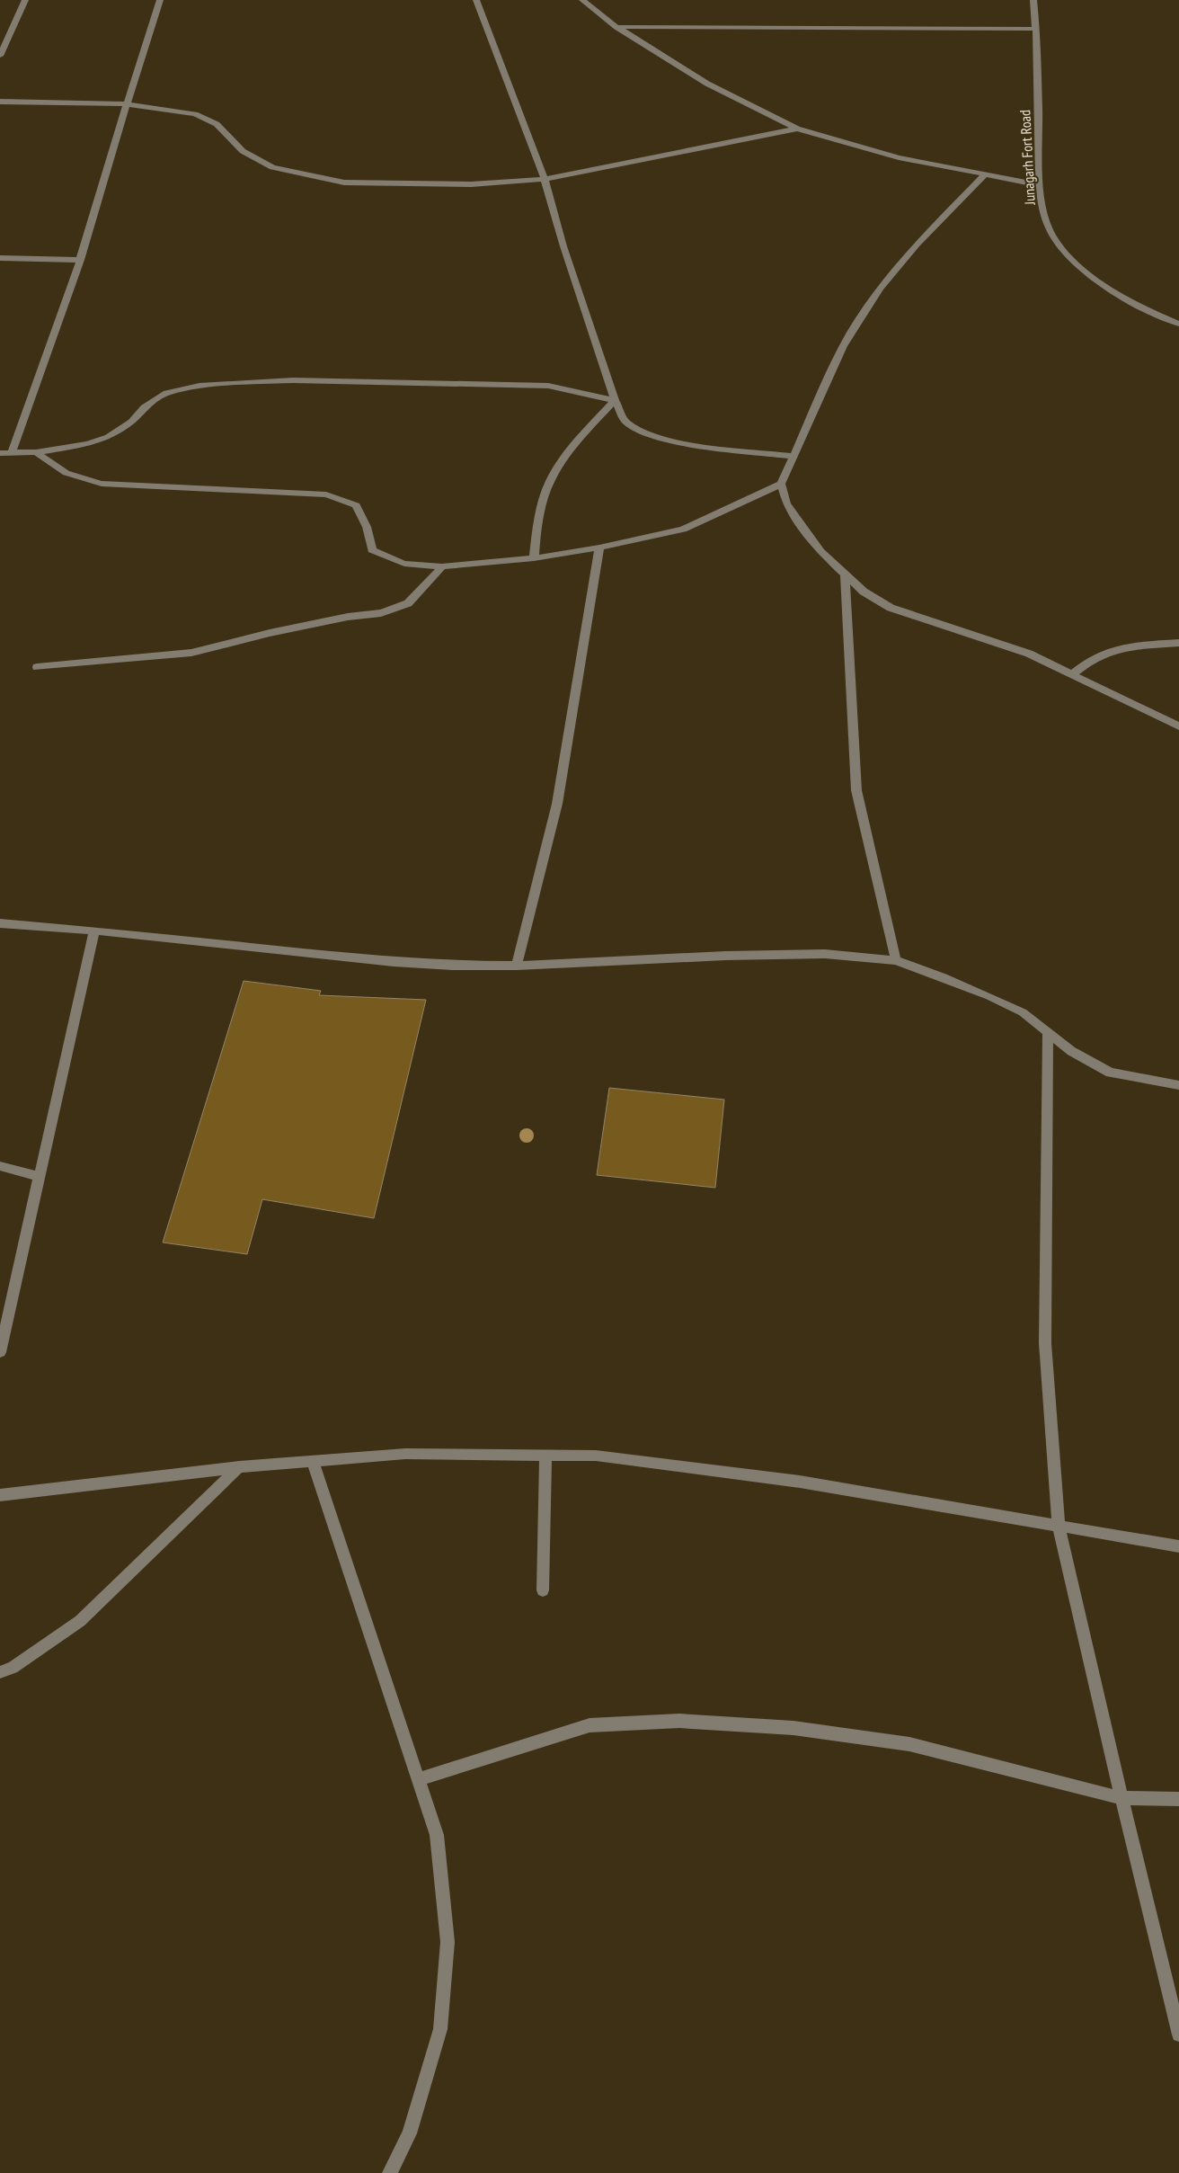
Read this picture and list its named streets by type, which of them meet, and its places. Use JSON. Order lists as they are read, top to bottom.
{
  "streets": {
    "street": ["Junagarh Fort Road"]
  }
}
